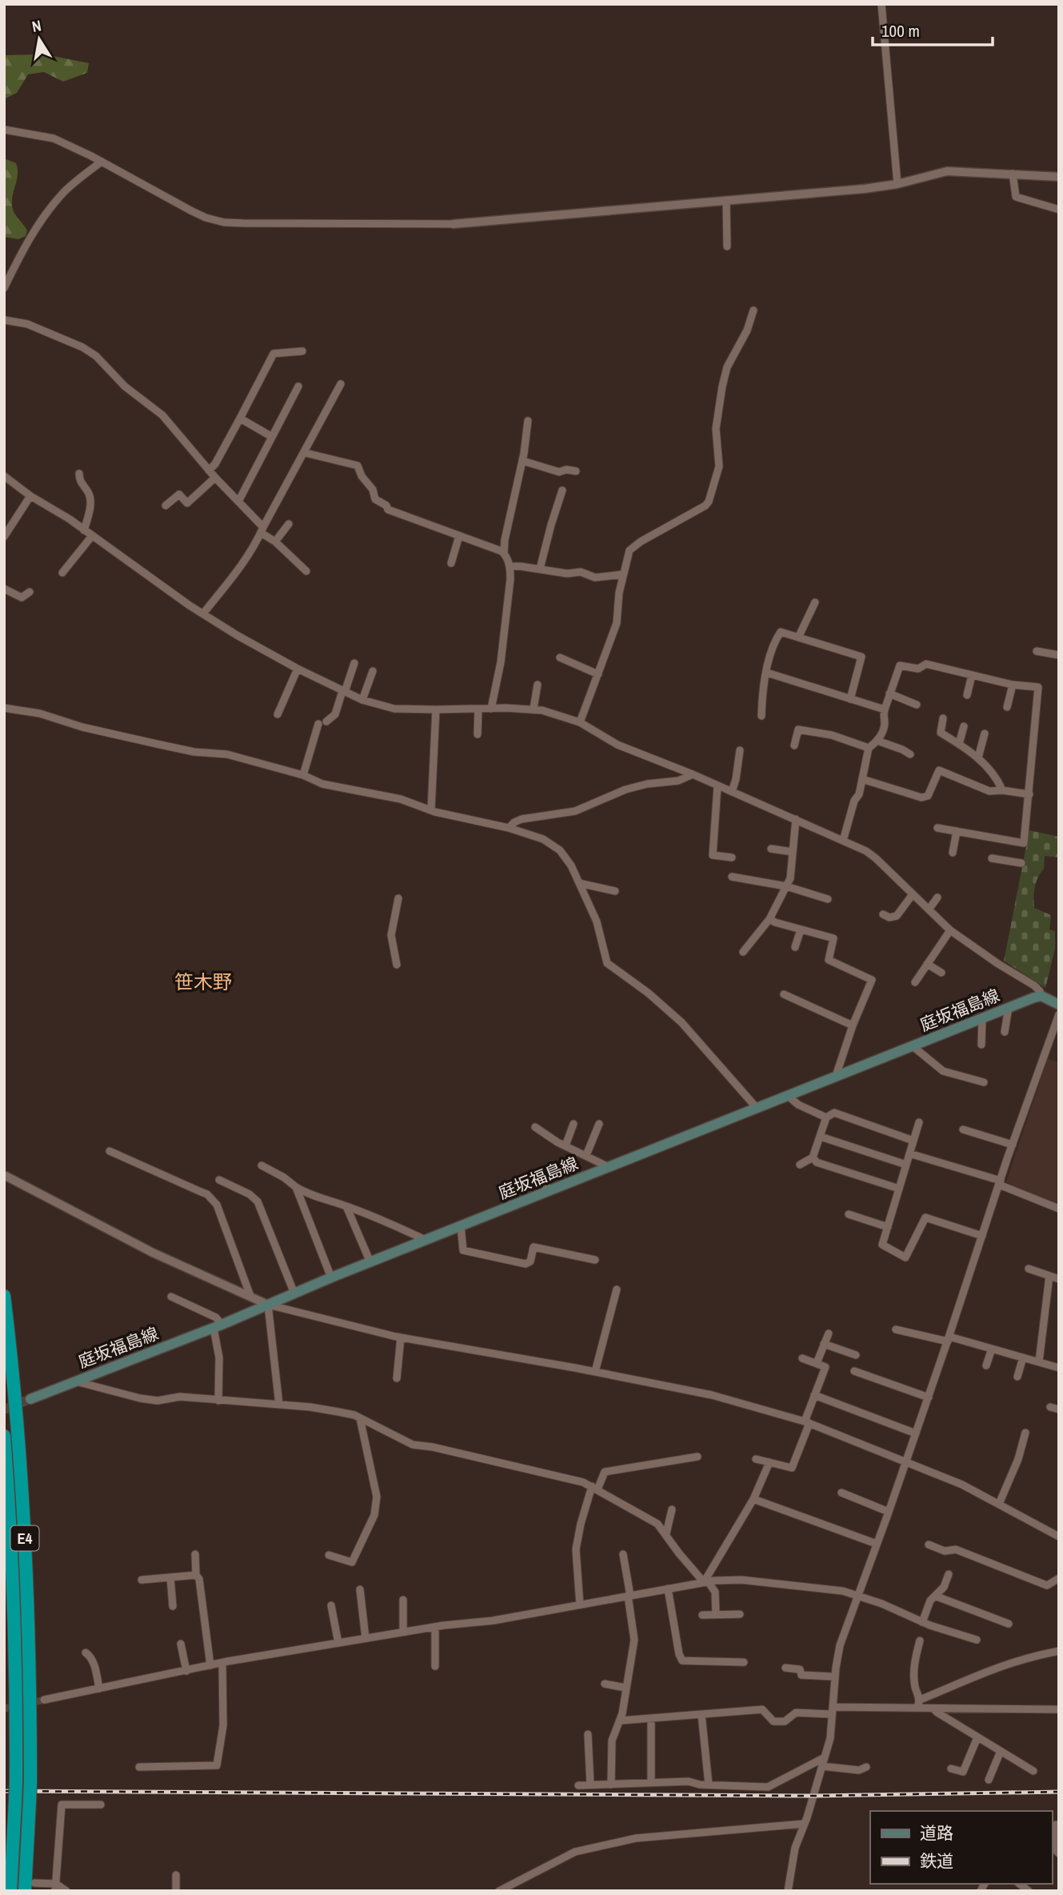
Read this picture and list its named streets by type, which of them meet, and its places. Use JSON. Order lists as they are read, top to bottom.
{
  "streets": {
    "highway": ["E4"],
    "main road": ["庭坂福島線"]
  },
  "districts": ["笹木野"],
  "legend": ["道路", "鉄道"],
  "scale_bar": "100 m",
  "north": "top"
}
